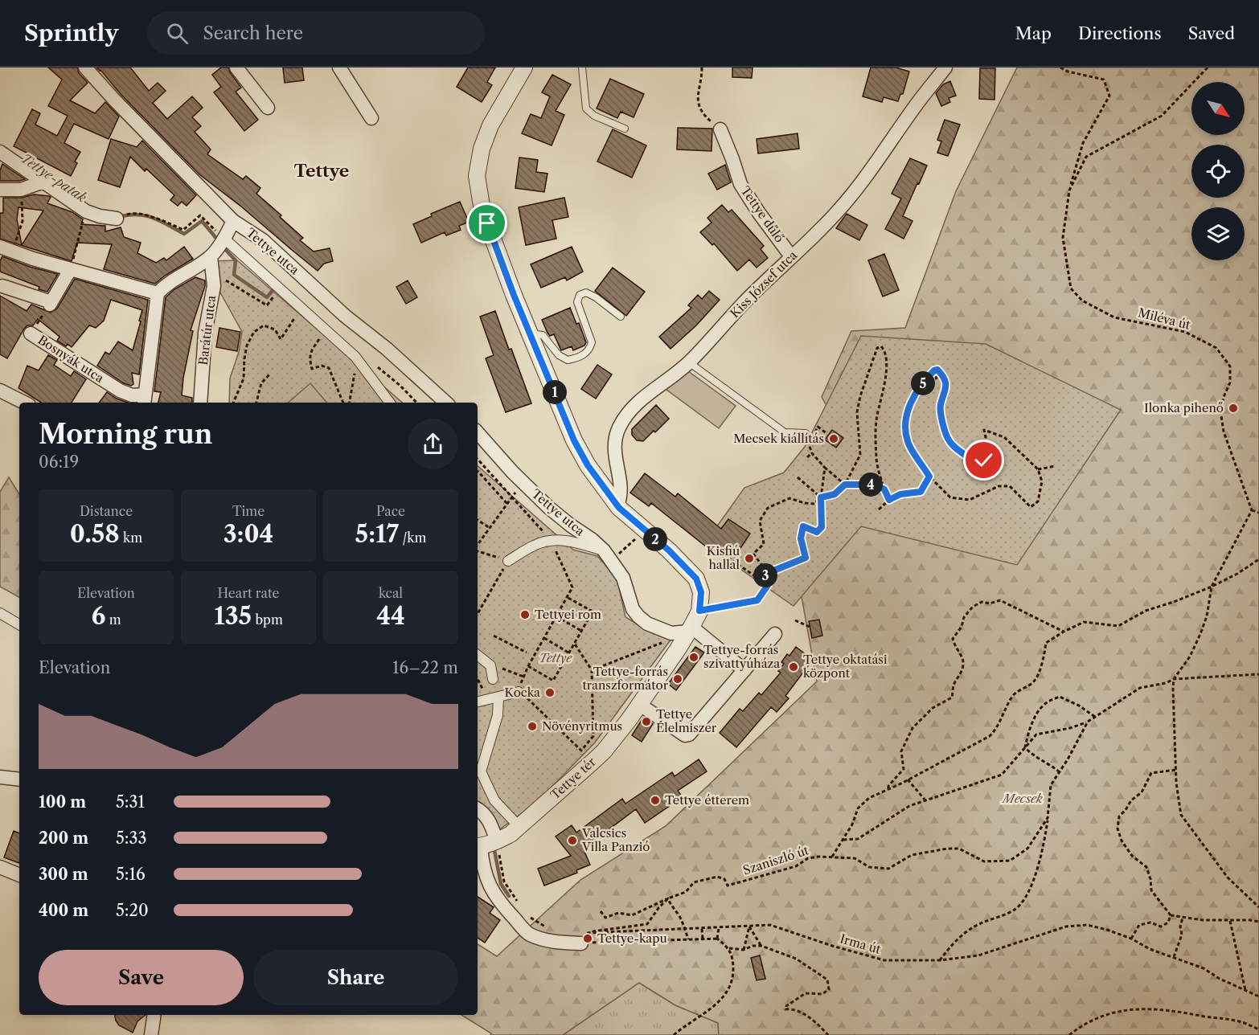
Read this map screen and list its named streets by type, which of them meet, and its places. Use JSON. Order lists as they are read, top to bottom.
{
  "streets": {
    "street": [
      "Tettye dűlő",
      "Tettye utca",
      "Kiss József utca",
      "Barátúr utca",
      "Bosnyák utca",
      "Tettye tér"
    ],
    "path": ["Miléva út", "Szaniszló út", "Irma út"]
  },
  "crossings": [
    ["Tettye dűlő", "Kiss József utca"],
    ["Kiss József utca", "Tettye tér"],
    ["Szaniszló út", "Irma út"]
  ],
  "districts": ["Tettye"],
  "water": ["Tettye-patak"],
  "parks": ["Tettye", "Mecsek"],
  "places": [
    "Ilonka pihenő",
    "Mecsek kiállítás",
    "Kisfiú hallal",
    "Tettyei rom",
    "Tettye-forrás szivattyúháza",
    "Tettye oktatási központ",
    "Tettye-forrás transzformátor",
    "Kocka",
    "Tettye Élelmiszer",
    "Növényritmus",
    "Tettye étterem",
    "Valcsics Villa Panzió",
    "Tettye-kapu"
  ],
  "north": "bottom right",
  "page": {
    "header": "Sprintly",
    "search": "Search here",
    "nav": ["Map", "Directions", "Saved"],
    "pins": [
      "5",
      "1",
      "4",
      "2",
      "3"
    ],
    "heading": ["Morning run", "06:19"],
    "stats": [
      ["Distance", "0.58 km"],
      ["Time", "3:04"],
      ["Pace", "5:17 /km"],
      ["Elevation", "6 m"],
      ["Heart rate", "135 bpm"],
      ["kcal", "44"]
    ],
    "chart": ["Elevation", "16–22 m"],
    "list": [
      {
        "name": "100 m",
        "note": "5:31"
      },
      {
        "name": "200 m",
        "note": "5:33"
      },
      {
        "name": "300 m",
        "note": "5:16"
      },
      {
        "name": "400 m",
        "note": "5:20"
      }
    ],
    "buttons": ["Save", "Share"]
  }
}
